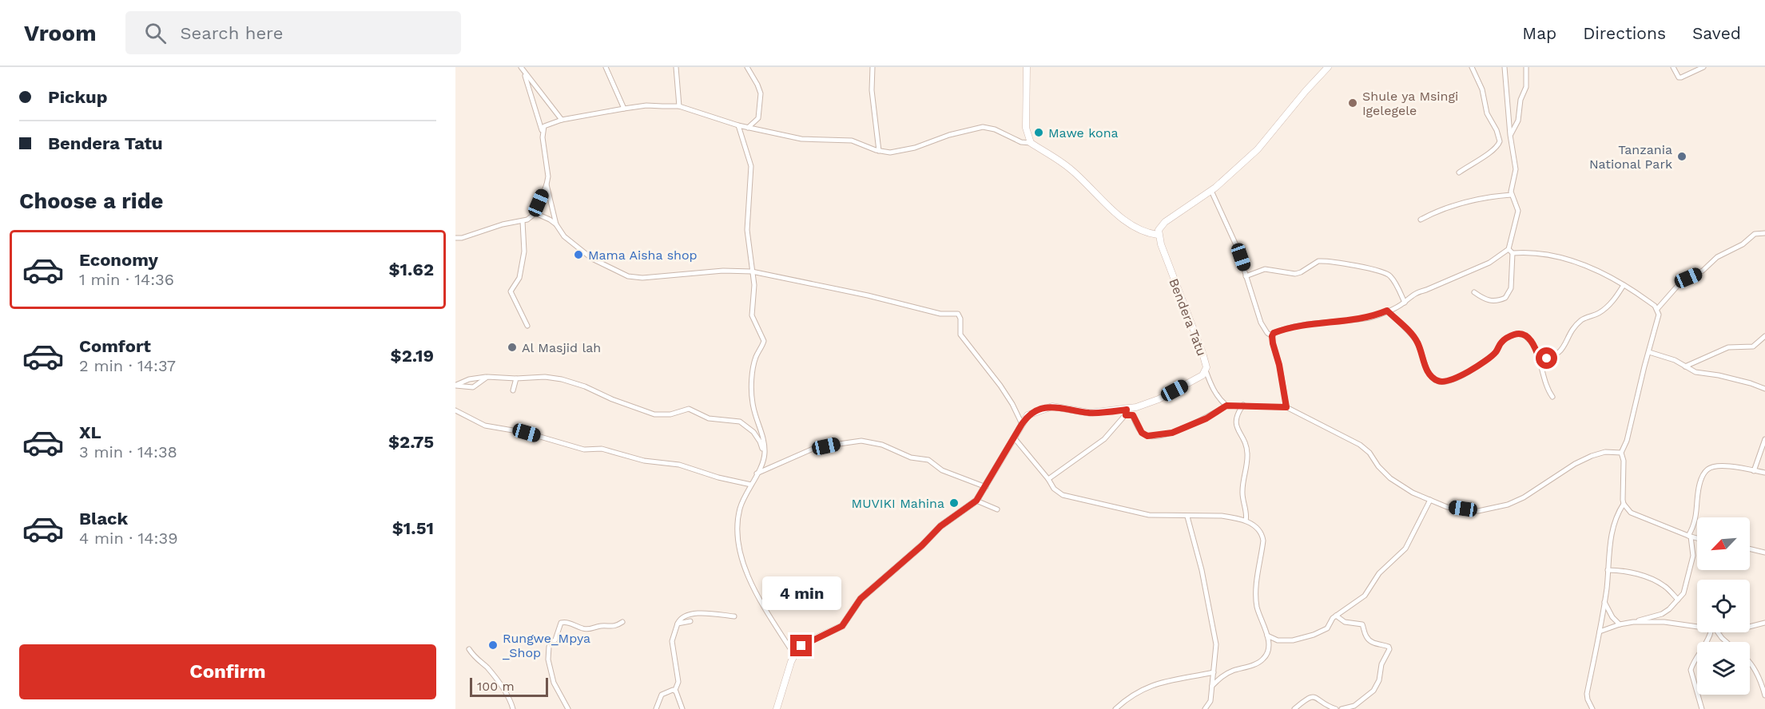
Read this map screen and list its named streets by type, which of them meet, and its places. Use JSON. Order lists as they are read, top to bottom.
{
  "streets": {
    "main road": ["Bendera Tatu"]
  },
  "places": [
    "Shule ya Msingi Igelegele",
    "Mawe kona",
    "Tanzania National Park",
    "Mama Aisha shop",
    "Al Masjid lah",
    "MUVIKI Mahina",
    "Rungwe_Mpya _Shop"
  ],
  "scale_bar": "100 m",
  "north": "bottom left",
  "page": {
    "header": "Vroom",
    "search": "Search here",
    "nav": ["Map", "Directions", "Saved"],
    "banner": ["Pickup", "Bendera Tatu"],
    "heading": "Choose a ride",
    "list": [
      {
        "name": "Economy",
        "note": "1 min · 14:36",
        "value": "$1.62"
      },
      {
        "name": "Comfort",
        "note": "2 min · 14:37",
        "value": "$2.19"
      },
      {
        "name": "XL",
        "note": "3 min · 14:38",
        "value": "$2.75"
      },
      {
        "name": "Black",
        "note": "4 min · 14:39",
        "value": "$1.51"
      }
    ],
    "bubble": "4 min",
    "buttons": "Confirm",
    "scale": "100 m"
  }
}
